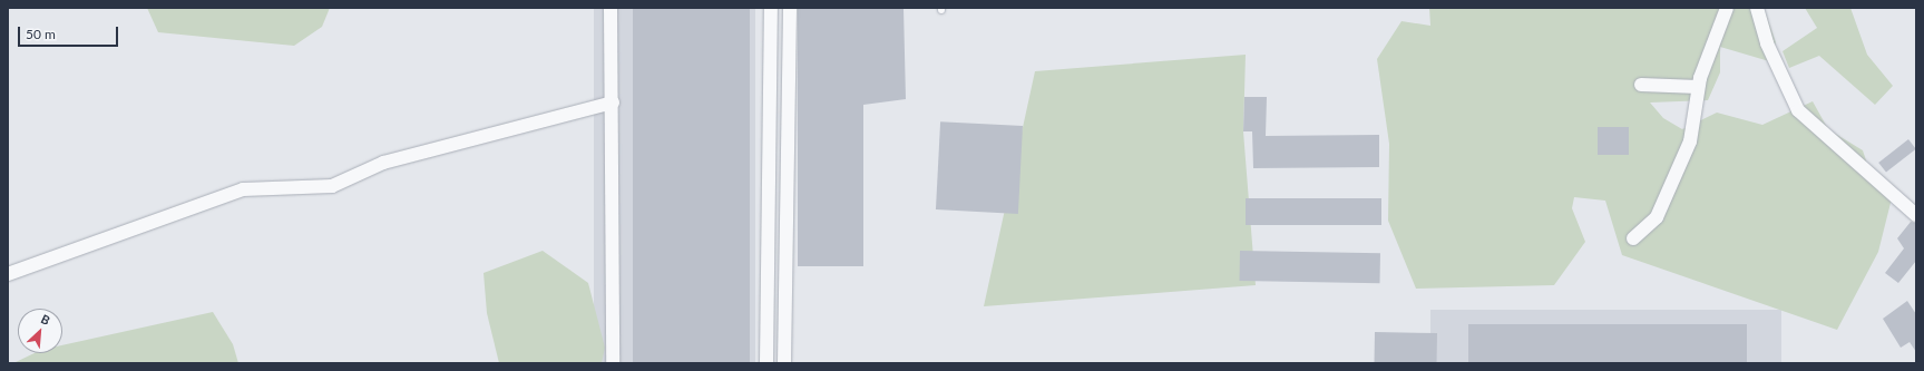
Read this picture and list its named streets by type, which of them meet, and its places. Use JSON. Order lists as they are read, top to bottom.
{
  "scale_bar": "50 m",
  "north": "top right"
}
